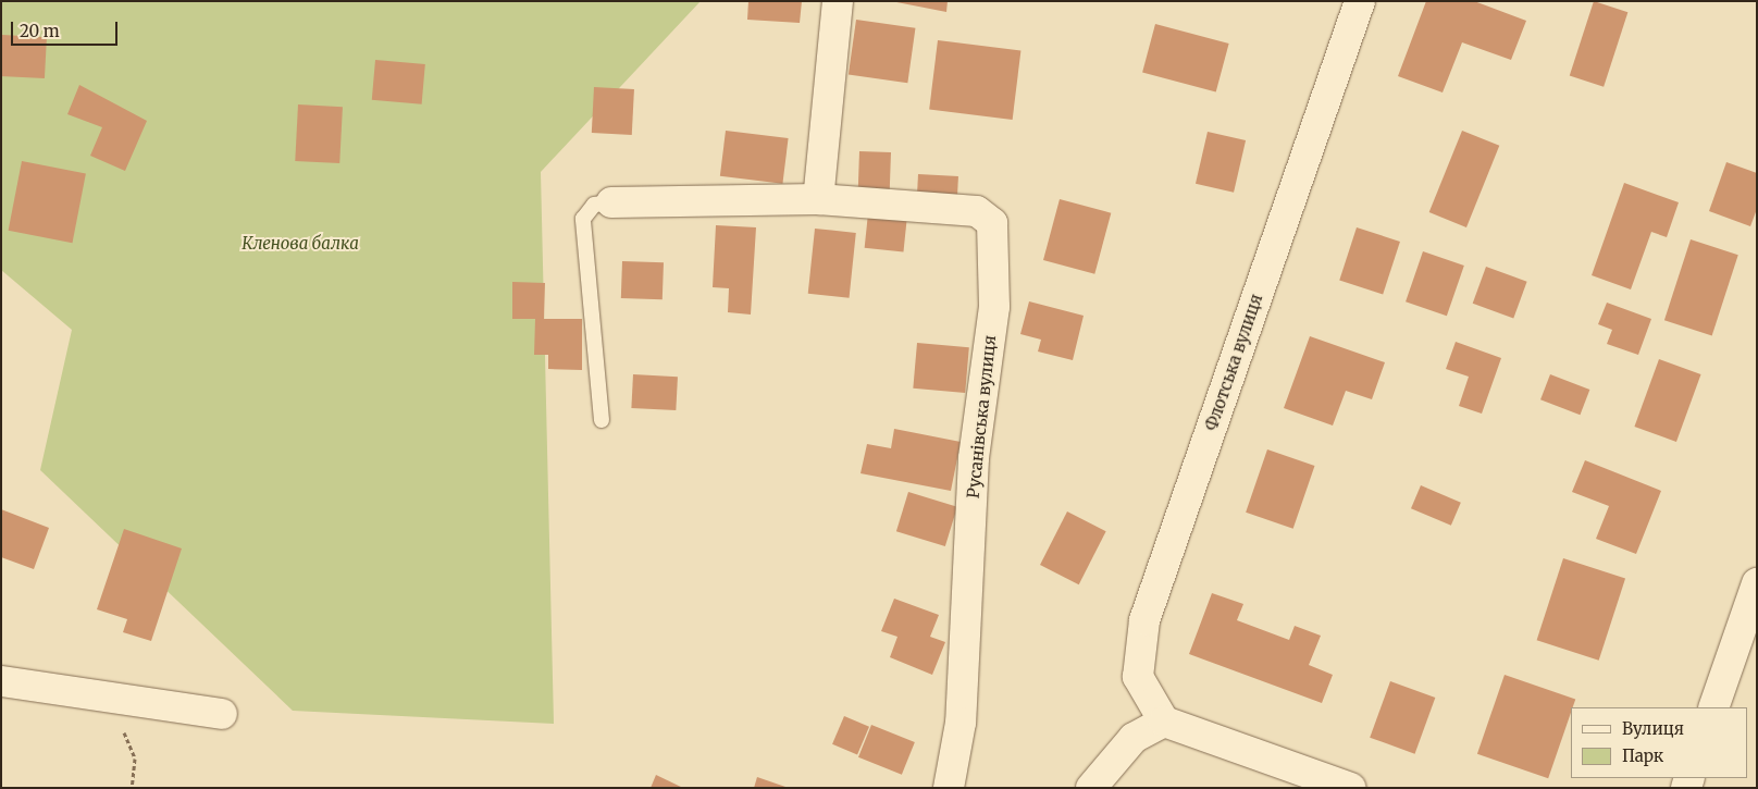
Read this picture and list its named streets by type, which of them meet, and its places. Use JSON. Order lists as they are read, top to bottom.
{
  "streets": {
    "street": ["Флотська вулиця", "Русанівська вулиця"]
  },
  "parks": ["Кленова балка"],
  "legend": ["Вулиця", "Парк"],
  "scale_bar": "20 m"
}
